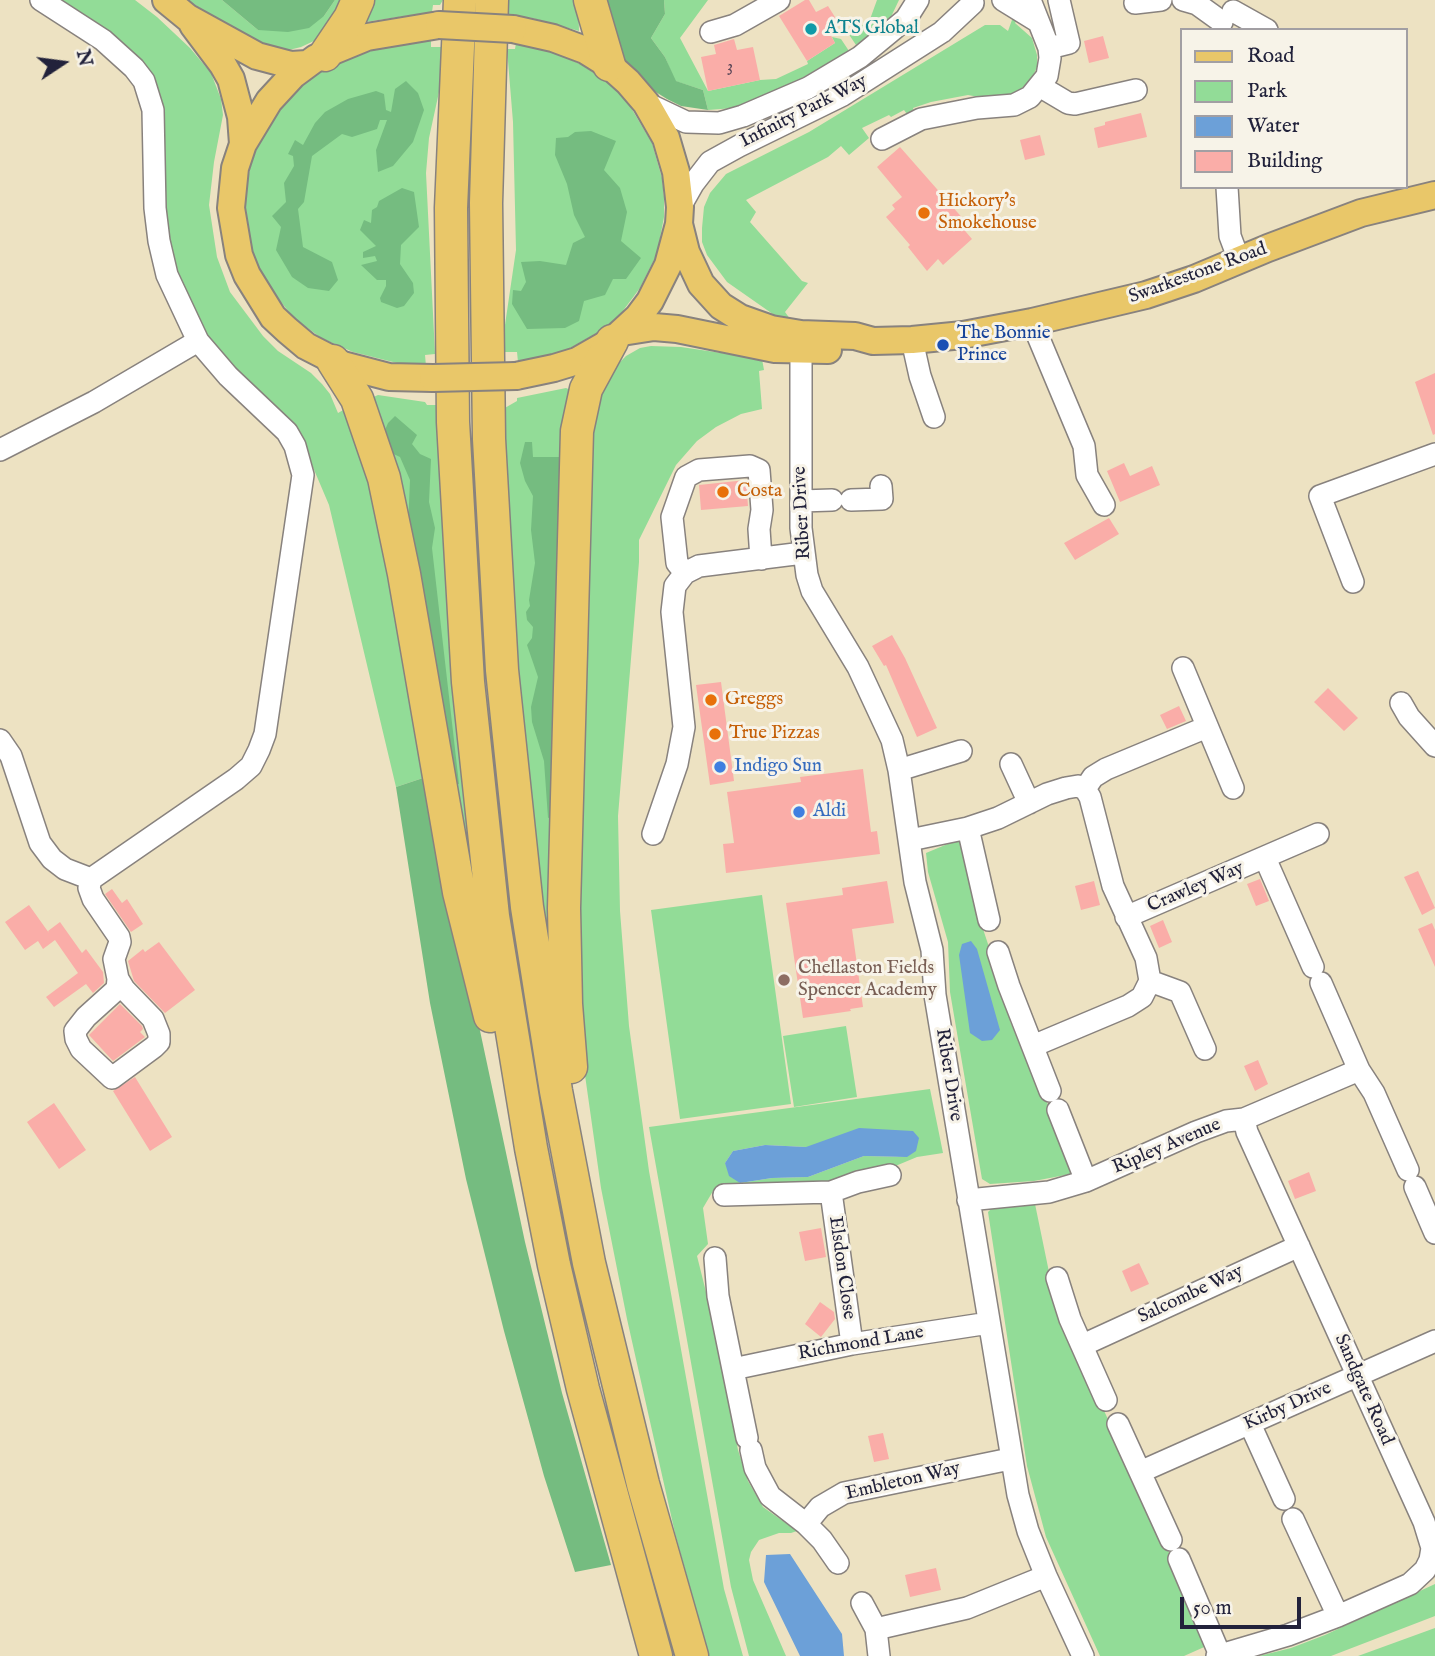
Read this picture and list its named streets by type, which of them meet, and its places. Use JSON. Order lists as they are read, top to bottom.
{
  "streets": {
    "main road": ["Swarkestone Road"],
    "street": [
      "Infinity Park Way",
      "Riber Drive",
      "Crawley Way",
      "Ripley Avenue",
      "Elsdon Close",
      "Salcombe Way",
      "Richmond Lane",
      "Sandgate Road",
      "Kirby Drive",
      "Embleton Way"
    ]
  },
  "crossings": [
    ["Infinity Park Way", "Swarkestone Road"],
    ["Swarkestone Road", "Riber Drive"],
    ["Riber Drive", "Ripley Avenue"],
    ["Riber Drive", "Richmond Lane"],
    ["Riber Drive", "Embleton Way"],
    ["Crawley Way", "Ripley Avenue"],
    ["Ripley Avenue", "Sandgate Road"],
    ["Elsdon Close", "Richmond Lane"],
    ["Salcombe Way", "Sandgate Road"],
    ["Sandgate Road", "Kirby Drive"]
  ],
  "places": [
    "ATS Global",
    "Hickory's Smokehouse",
    "The Bonnie Prince",
    "Costa",
    "Greggs",
    "True Pizzas",
    "Indigo Sun",
    "Aldi",
    "Chellaston Fields Spencer Academy"
  ],
  "house_numbers": ["3"],
  "legend": [
    "Road",
    "Park",
    "Water",
    "Building"
  ],
  "scale_bar": "50 m",
  "north": "right"
}
